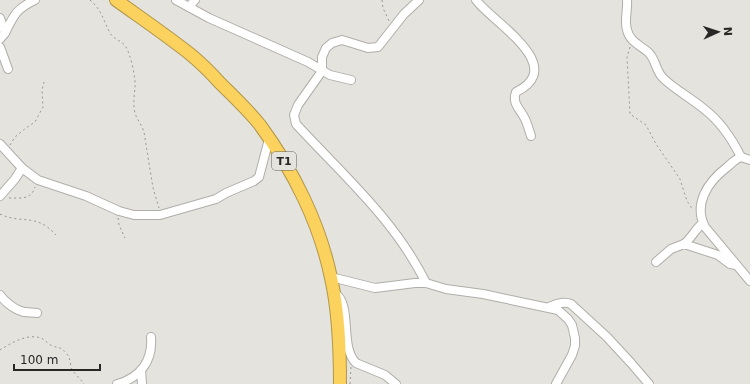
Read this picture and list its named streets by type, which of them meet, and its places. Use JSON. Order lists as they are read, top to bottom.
{
  "streets": {
    "highway": ["T1"]
  },
  "scale_bar": "100 m",
  "north": "right"
}
